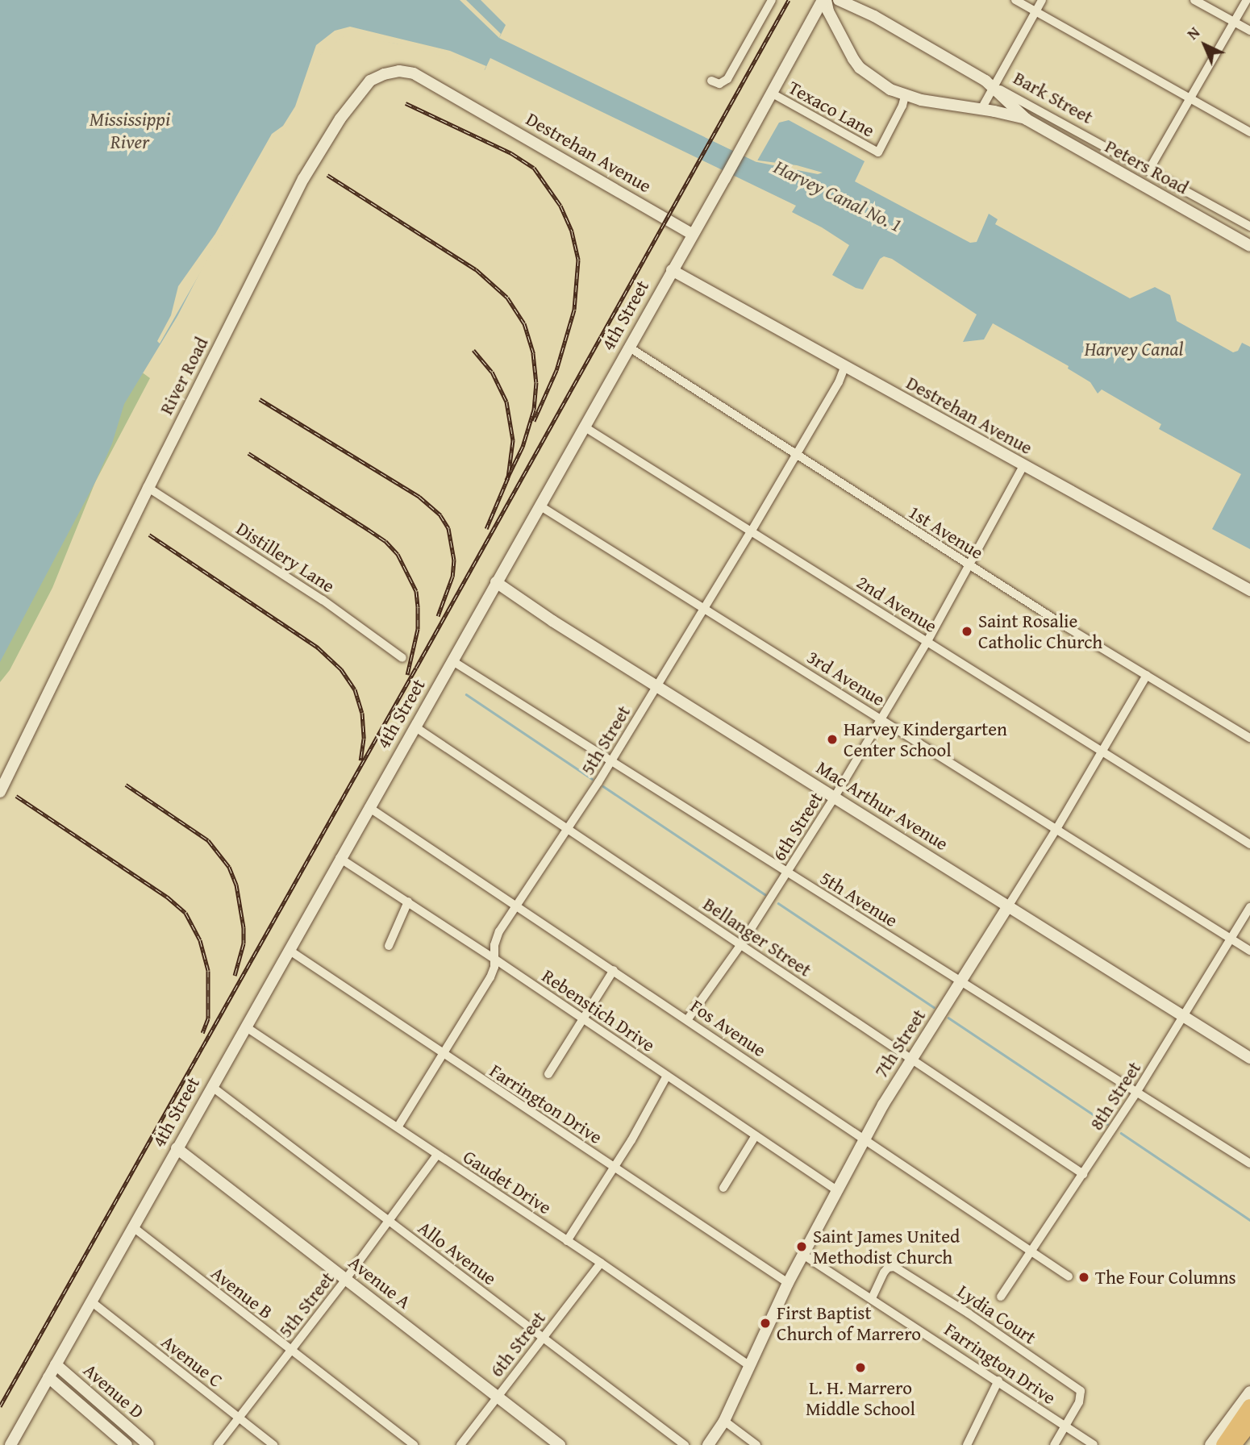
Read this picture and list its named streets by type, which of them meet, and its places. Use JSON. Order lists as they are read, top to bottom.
{
  "streets": {
    "main road": [
      "Bark Street",
      "Destrehan Avenue",
      "Peters Road",
      "4th Street",
      "River Road",
      "Mac Arthur Avenue",
      "7th Street",
      "Avenue A",
      "Avenue D"
    ],
    "street": [
      "Texaco Lane",
      "1st Avenue",
      "Distillery Lane",
      "2nd Avenue",
      "3rd Avenue",
      "5th Street",
      "6th Street",
      "5th Avenue",
      "Bellanger Street",
      "Rebenstich Drive",
      "Fos Avenue",
      "8th Street",
      "Farrington Drive",
      "Gaudet Drive",
      "Allo Avenue",
      "Avenue B",
      "Lydia Court",
      "Avenue C"
    ]
  },
  "crossings": [
    ["Bark Street", "Peters Road"],
    ["Texaco Lane", "Peters Road"],
    ["Texaco Lane", "4th Street"],
    ["Destrehan Avenue", "4th Street"],
    ["Destrehan Avenue", "River Road"],
    ["Destrehan Avenue", "5th Street"],
    ["Destrehan Avenue", "6th Street"],
    ["Peters Road", "4th Street"],
    ["4th Street", "1st Avenue"],
    ["4th Street", "2nd Avenue"],
    ["4th Street", "3rd Avenue"],
    ["4th Street", "Mac Arthur Avenue"],
    ["4th Street", "5th Avenue"],
    ["4th Street", "Bellanger Street"],
    ["4th Street", "Rebenstich Drive"],
    ["4th Street", "Fos Avenue"],
    ["4th Street", "Farrington Drive"],
    ["4th Street", "Gaudet Drive"],
    ["4th Street", "Allo Avenue"],
    ["4th Street", "Avenue A"],
    ["4th Street", "Avenue B"],
    ["4th Street", "Avenue C"],
    ["4th Street", "Avenue D"],
    ["River Road", "Distillery Lane"],
    ["1st Avenue", "5th Street"],
    ["1st Avenue", "6th Street"],
    ["1st Avenue", "7th Street"],
    ["2nd Avenue", "5th Street"],
    ["2nd Avenue", "6th Street"],
    ["2nd Avenue", "7th Street"],
    ["3rd Avenue", "5th Street"],
    ["3rd Avenue", "6th Street"],
    ["3rd Avenue", "7th Street"],
    ["3rd Avenue", "8th Street"],
    ["5th Street", "Mac Arthur Avenue"],
    ["5th Street", "5th Avenue"],
    ["5th Street", "Bellanger Street"],
    ["5th Street", "Rebenstich Drive"],
    ["5th Street", "Fos Avenue"],
    ["5th Street", "Farrington Drive"],
    ["5th Street", "Gaudet Drive"],
    ["5th Street", "Allo Avenue"],
    ["5th Street", "Avenue A"],
    ["5th Street", "Avenue B"],
    ["5th Street", "Avenue C"],
    ["Mac Arthur Avenue", "6th Street"],
    ["Mac Arthur Avenue", "7th Street"],
    ["Mac Arthur Avenue", "8th Street"],
    ["6th Street", "5th Avenue"],
    ["6th Street", "Bellanger Street"],
    ["6th Street", "Fos Avenue"],
    ["6th Street", "Gaudet Drive"],
    ["6th Street", "Allo Avenue"],
    ["6th Street", "Avenue A"],
    ["5th Avenue", "7th Street"],
    ["5th Avenue", "8th Street"],
    ["Bellanger Street", "7th Street"],
    ["Bellanger Street", "8th Street"],
    ["Rebenstich Drive", "7th Street"],
    ["Fos Avenue", "7th Street"],
    ["Fos Avenue", "8th Street"],
    ["7th Street", "Farrington Drive"],
    ["7th Street", "Gaudet Drive"],
    ["Farrington Drive", "Lydia Court"]
  ],
  "water": ["Mississippi River", "Harvey Canal No. 1", "Harvey Canal"],
  "places": [
    "Saint Rosalie Catholic Church",
    "Harvey Kindergarten Center School",
    "Saint James United Methodist Church",
    "The Four Columns",
    "First Baptist Church of Marrero",
    "L. H. Marrero Middle School"
  ],
  "north": "top left"
}
